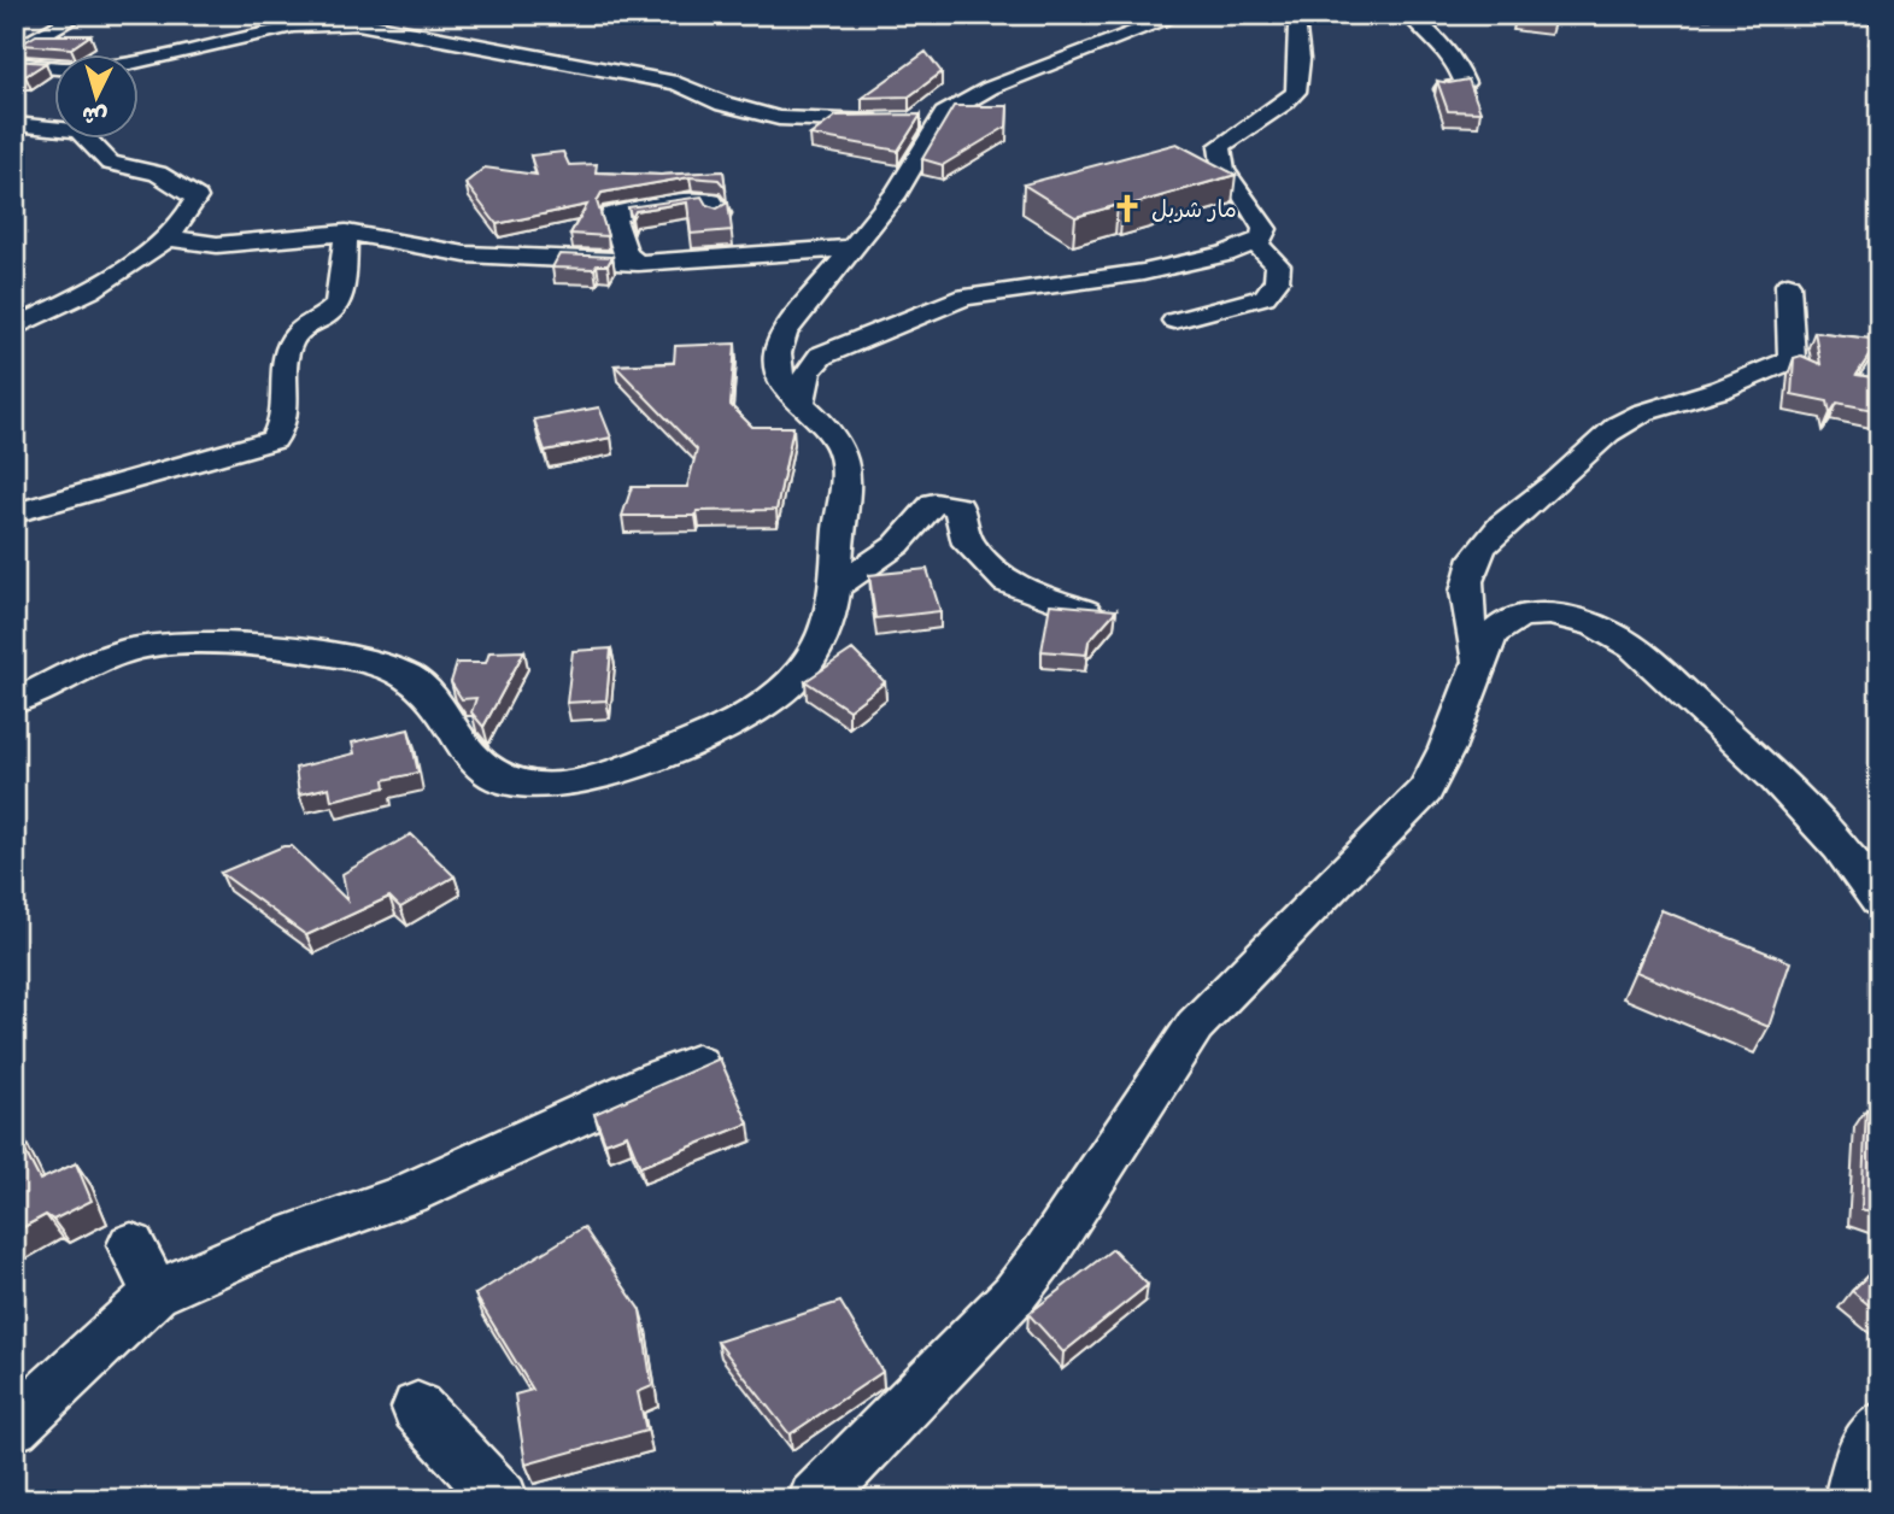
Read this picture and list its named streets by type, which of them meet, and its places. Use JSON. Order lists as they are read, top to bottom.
{
  "places": {
    "church": ["مار شربل"]
  },
  "north": "bottom"
}
